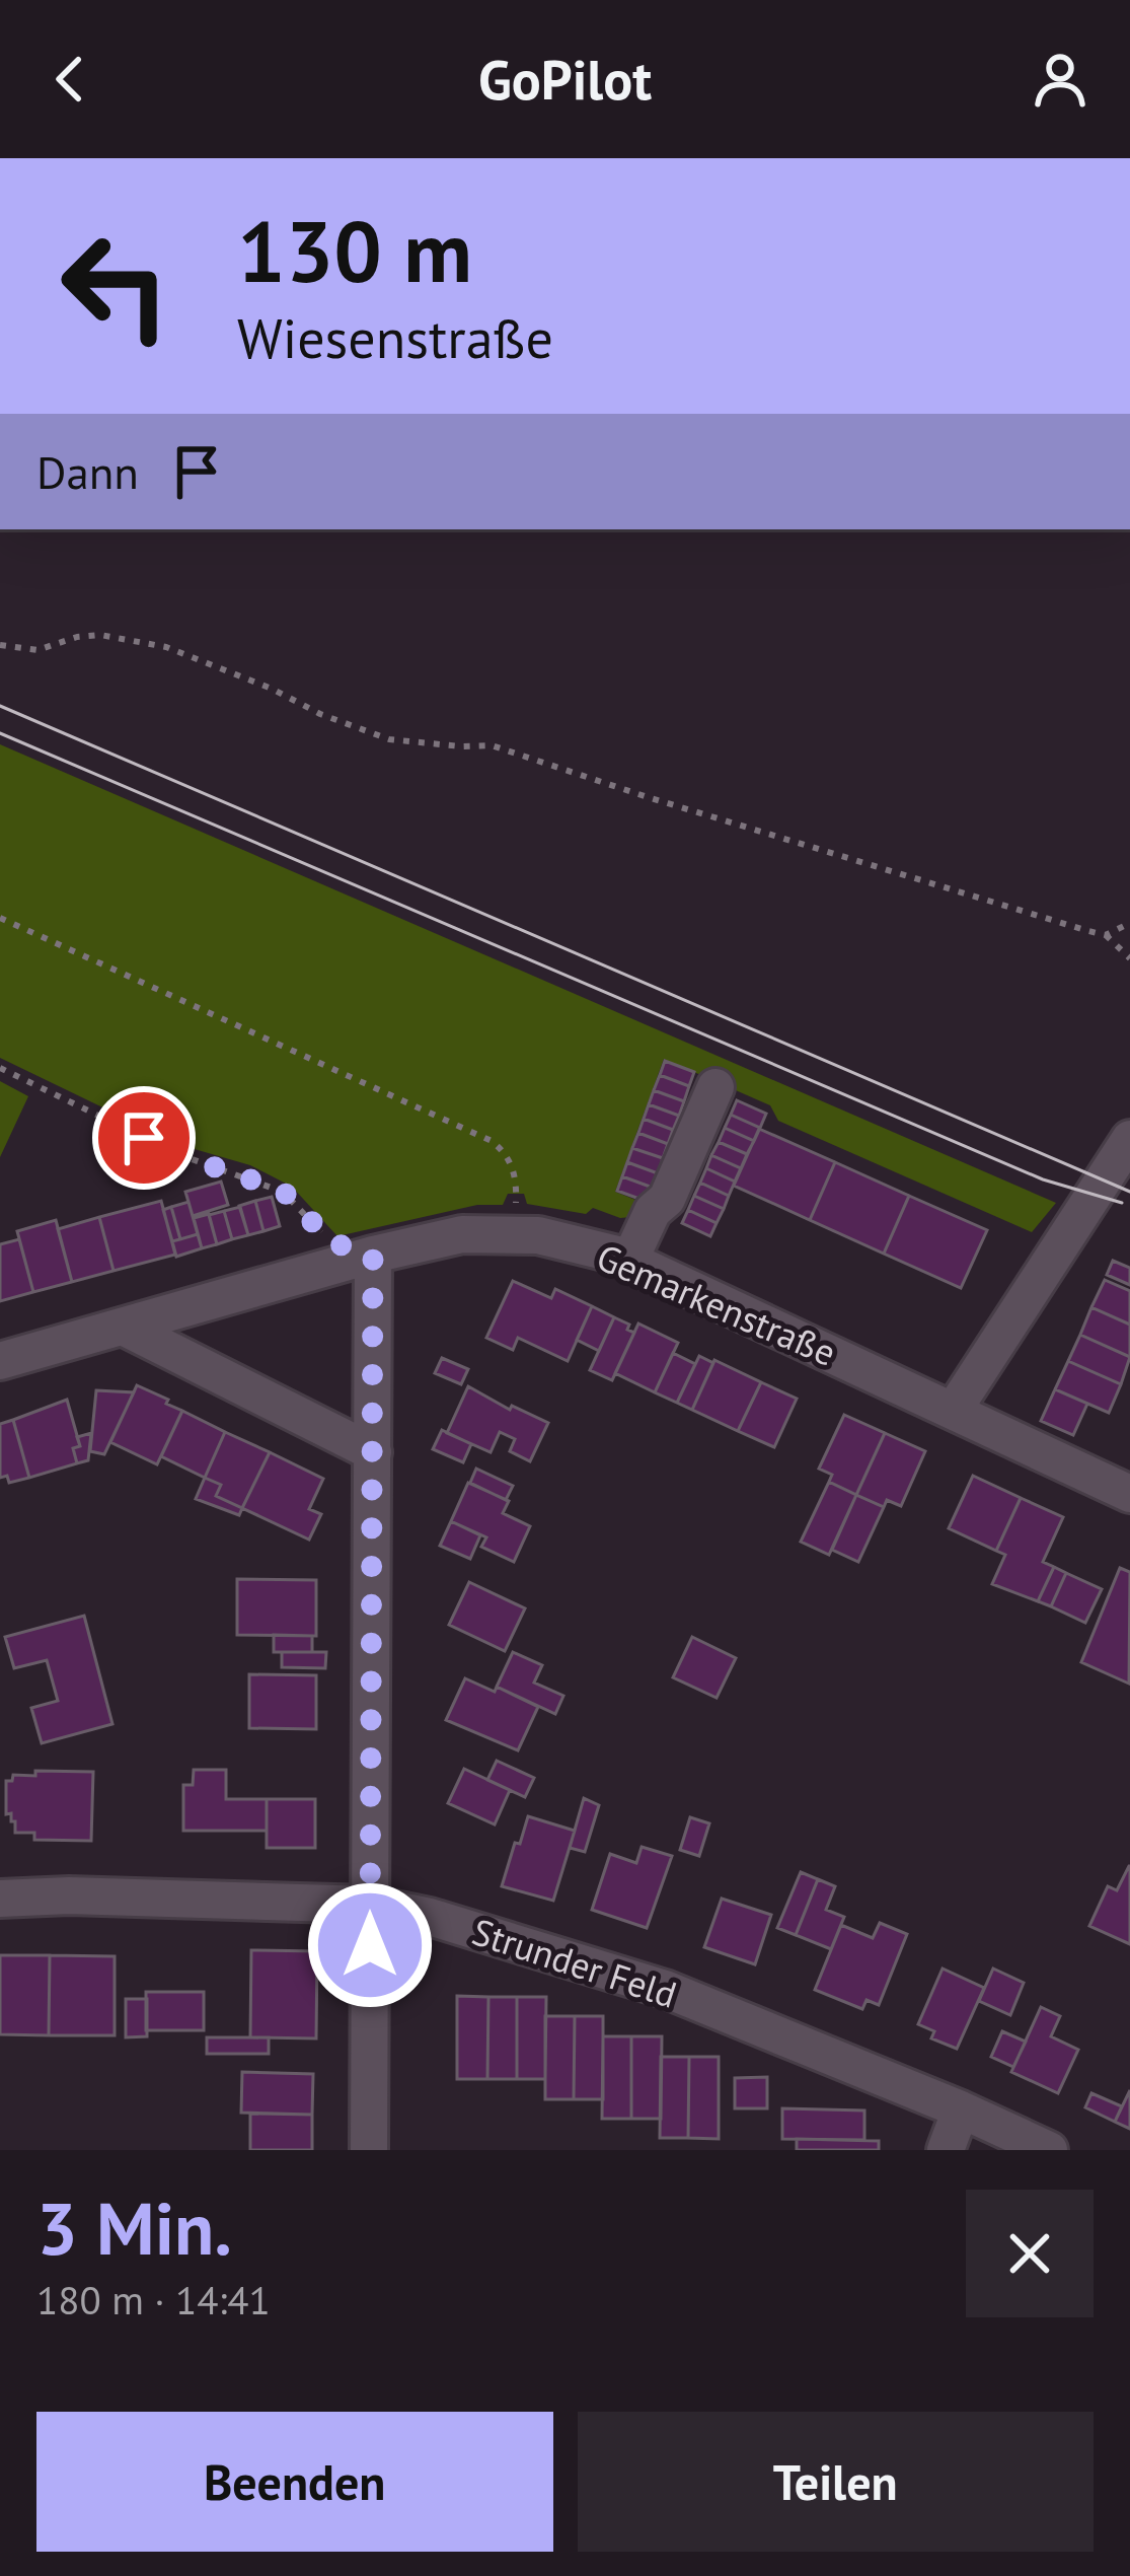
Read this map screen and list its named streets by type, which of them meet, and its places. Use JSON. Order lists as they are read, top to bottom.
{
  "streets": {
    "street": ["Gemarkenstraße", "Strunder Feld"]
  },
  "page": {
    "header": "GoPilot",
    "turn": ["130 m", "Wiesenstraße"],
    "then": "Dann",
    "heading": ["3 Min.", "180 m · 14:41"],
    "buttons": ["Beenden", "Teilen"]
  }
}
